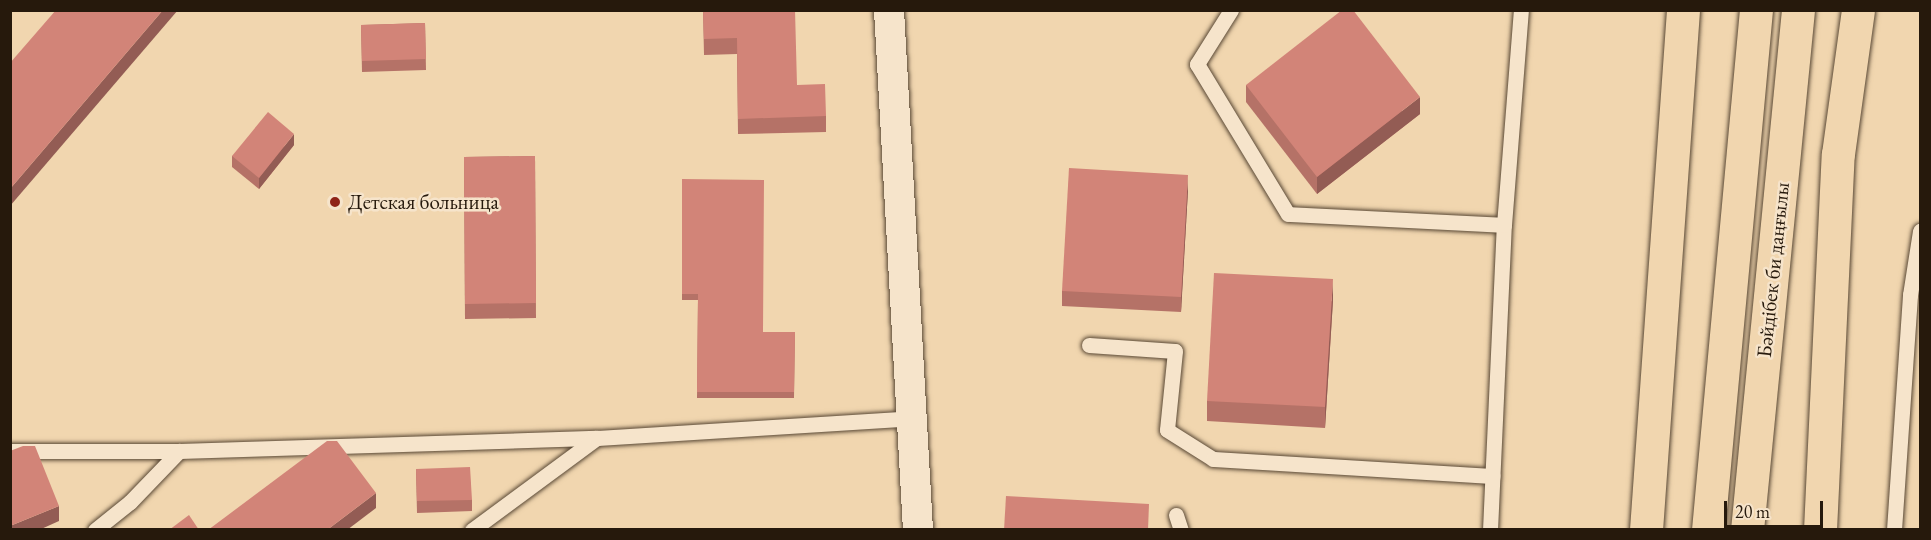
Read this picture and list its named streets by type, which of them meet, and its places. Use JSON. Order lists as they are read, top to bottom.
{
  "streets": {
    "main road": ["Бәйдібек би даңғылы"]
  },
  "places": ["Детская больница"],
  "scale_bar": "20 m"
}
